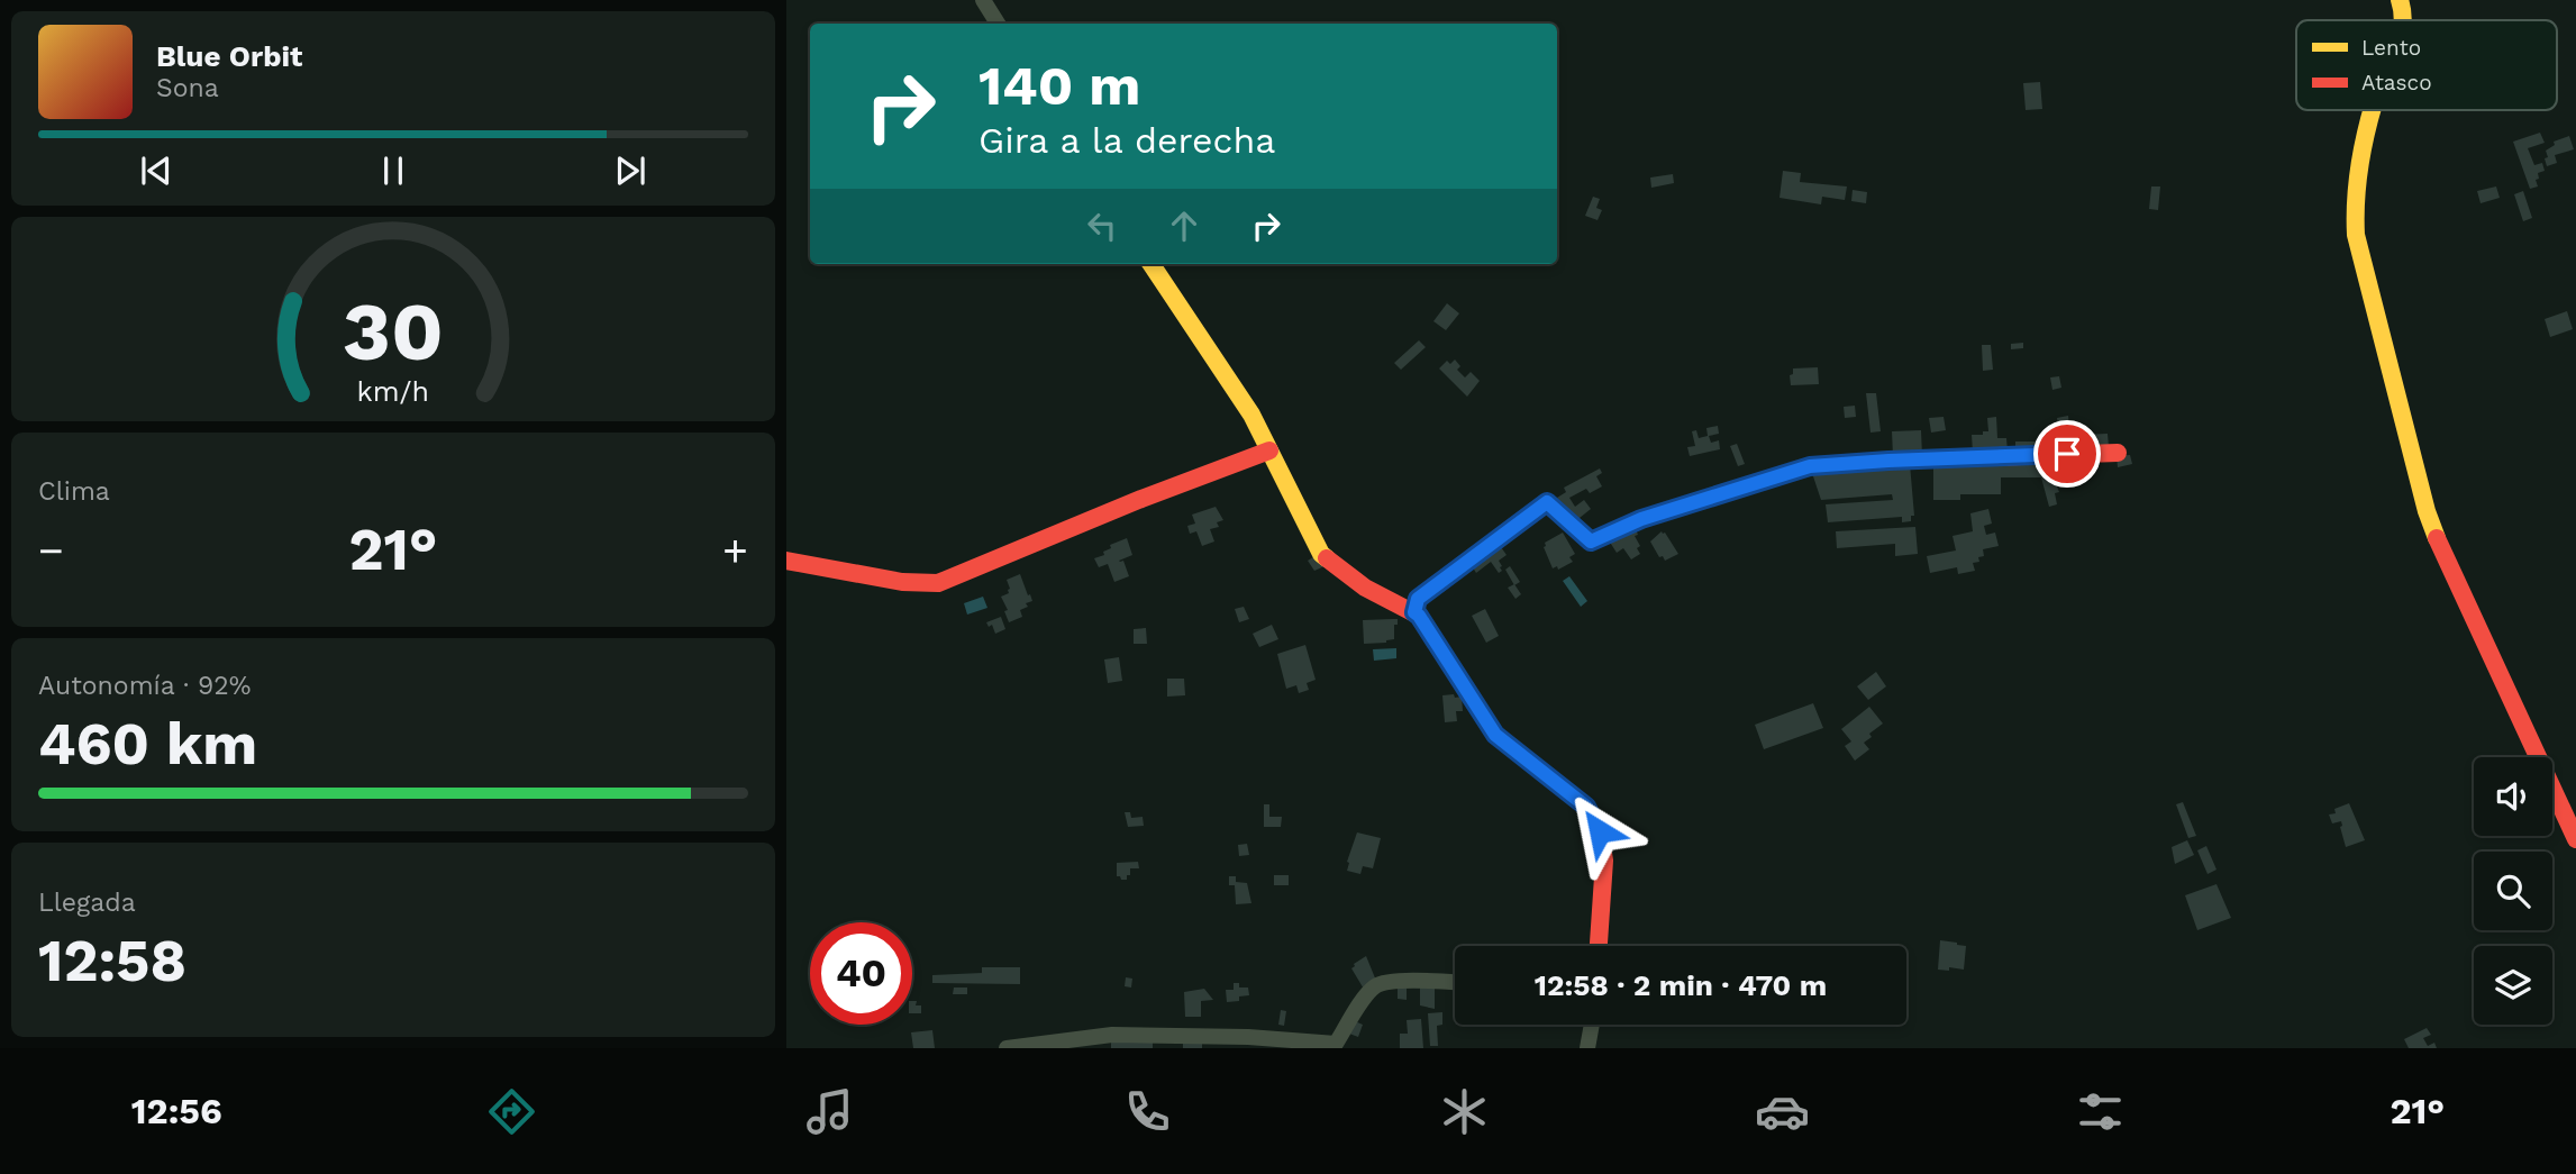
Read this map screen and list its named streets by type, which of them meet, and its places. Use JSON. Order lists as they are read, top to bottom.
{
  "legend": ["Lento", "Atasco"],
  "page": {
    "turn": ["140 m", "Gira a la derecha"],
    "song": ["Blue Orbit", "Sona"],
    "tile": [
      "Clima",
      ["Autonomía · 92%", "460 km"],
      ["Llegada", "12:58"]
    ],
    "heat": ["−", "21°", "+"],
    "limit": "40",
    "trip": "12:58 · 2 min · 470 m",
    "tabs": ["12:56", "21°"],
    "gauge": ["30", "km/h"]
  }
}
